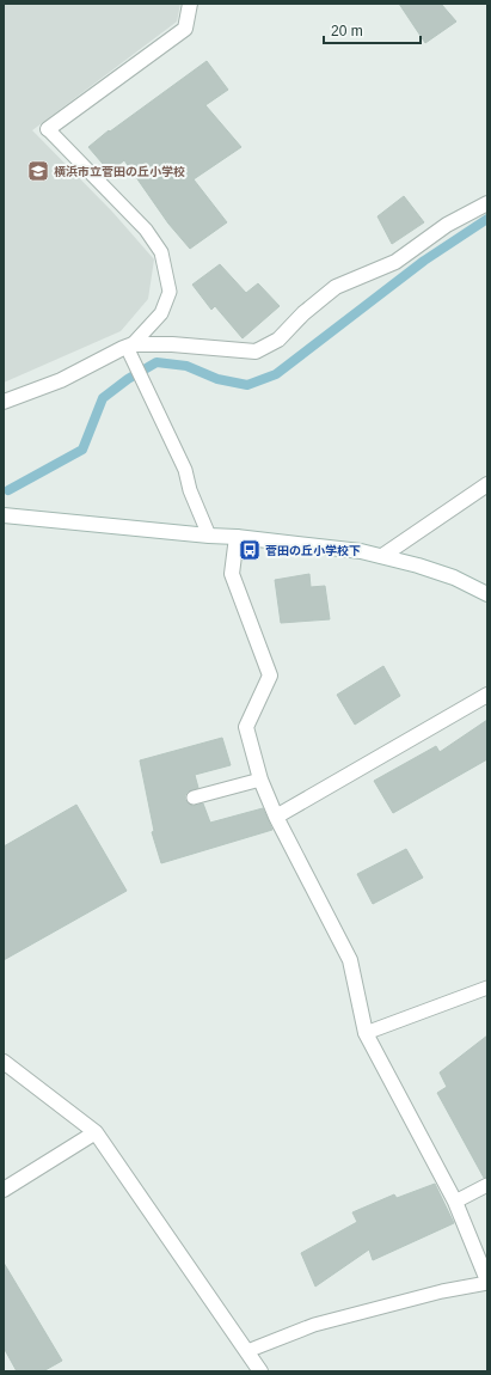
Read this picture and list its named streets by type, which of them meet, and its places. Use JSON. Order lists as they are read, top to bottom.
{
  "places": {
    "school or university": ["横浜市立菅田の丘小学校"],
    "bus stop": ["菅田の丘小学校下"]
  },
  "scale_bar": "20 m"
}
